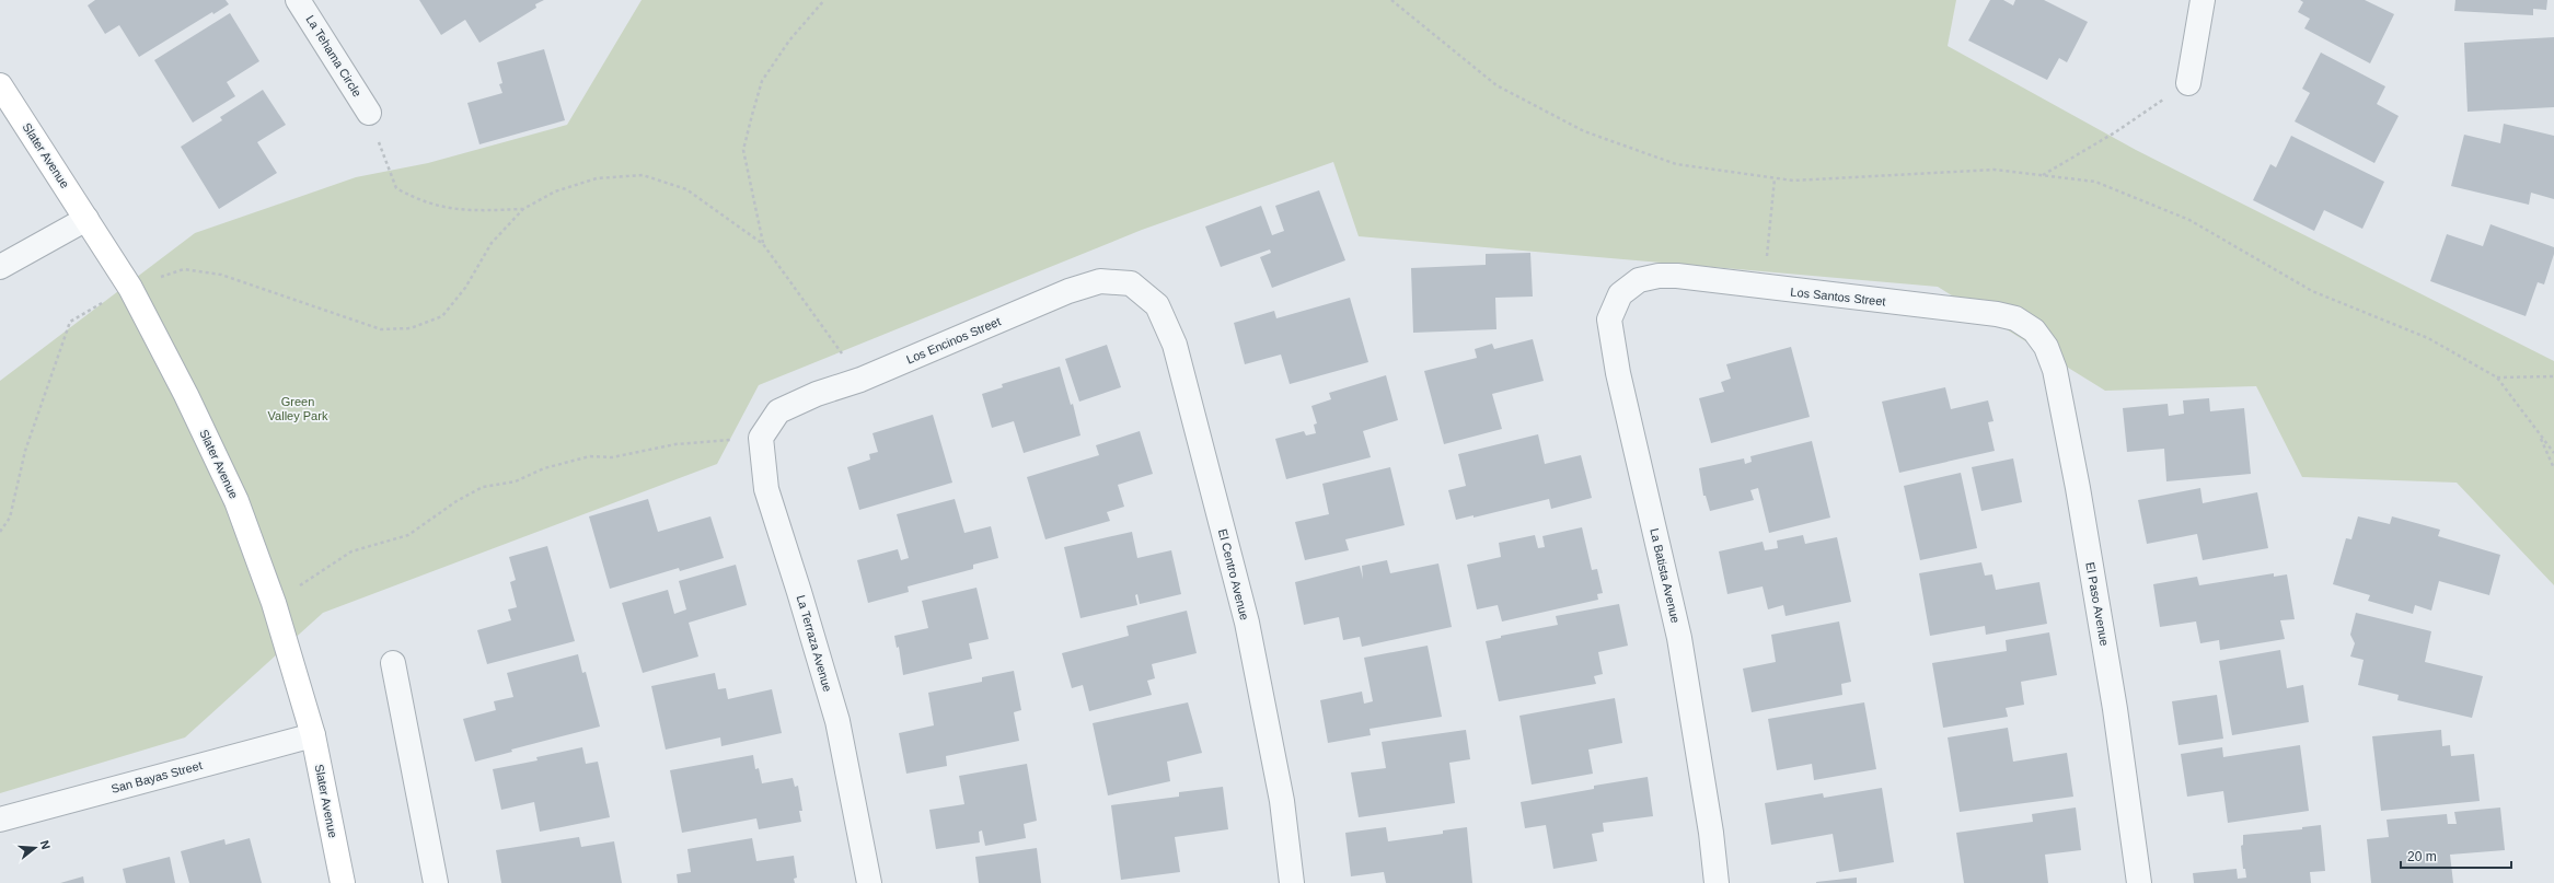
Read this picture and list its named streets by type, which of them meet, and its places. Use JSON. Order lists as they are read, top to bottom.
{
  "streets": {
    "main road": ["Slater Avenue"],
    "street": [
      "La Tehama Circle",
      "Los Santos Street",
      "Los Encinos Street",
      "El Centro Avenue",
      "La Batista Avenue",
      "El Paso Avenue",
      "La Terraza Avenue",
      "San Bayas Street"
    ]
  },
  "crossings": [
    ["Slater Avenue", "San Bayas Street"],
    ["Los Santos Street", "La Batista Avenue"],
    ["Los Santos Street", "El Paso Avenue"],
    ["Los Encinos Street", "El Centro Avenue"],
    ["Los Encinos Street", "La Terraza Avenue"]
  ],
  "parks": ["Green Valley Park"],
  "scale_bar": "20 m",
  "north": "right"
}
